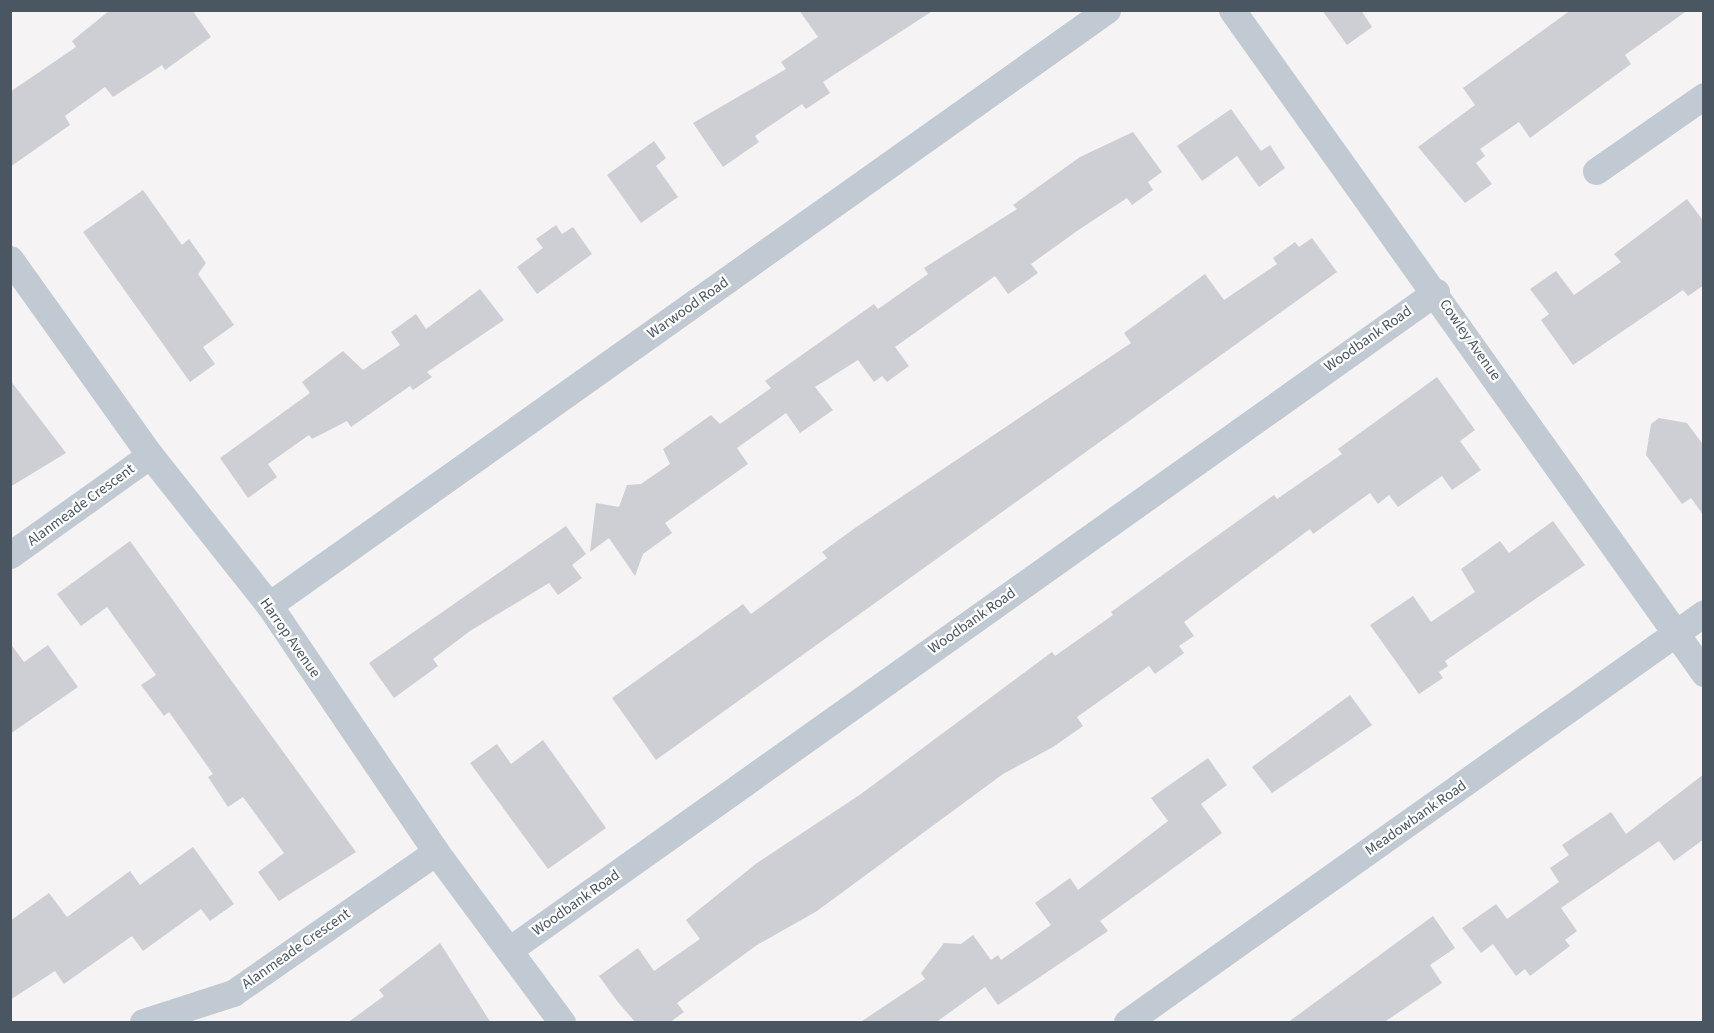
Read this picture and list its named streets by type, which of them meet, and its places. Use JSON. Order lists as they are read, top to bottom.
{
  "streets": {
    "street": [
      "Warwood Road",
      "Woodbank Road",
      "Cowley Avenue",
      "Alanmeade Crescent",
      "Harrop Avenue",
      "Meadowbank Road"
    ]
  },
  "crossings": [
    ["Warwood Road", "Harrop Avenue"],
    ["Woodbank Road", "Cowley Avenue"],
    ["Woodbank Road", "Harrop Avenue"],
    ["Cowley Avenue", "Meadowbank Road"],
    ["Alanmeade Crescent", "Harrop Avenue"]
  ]
}
